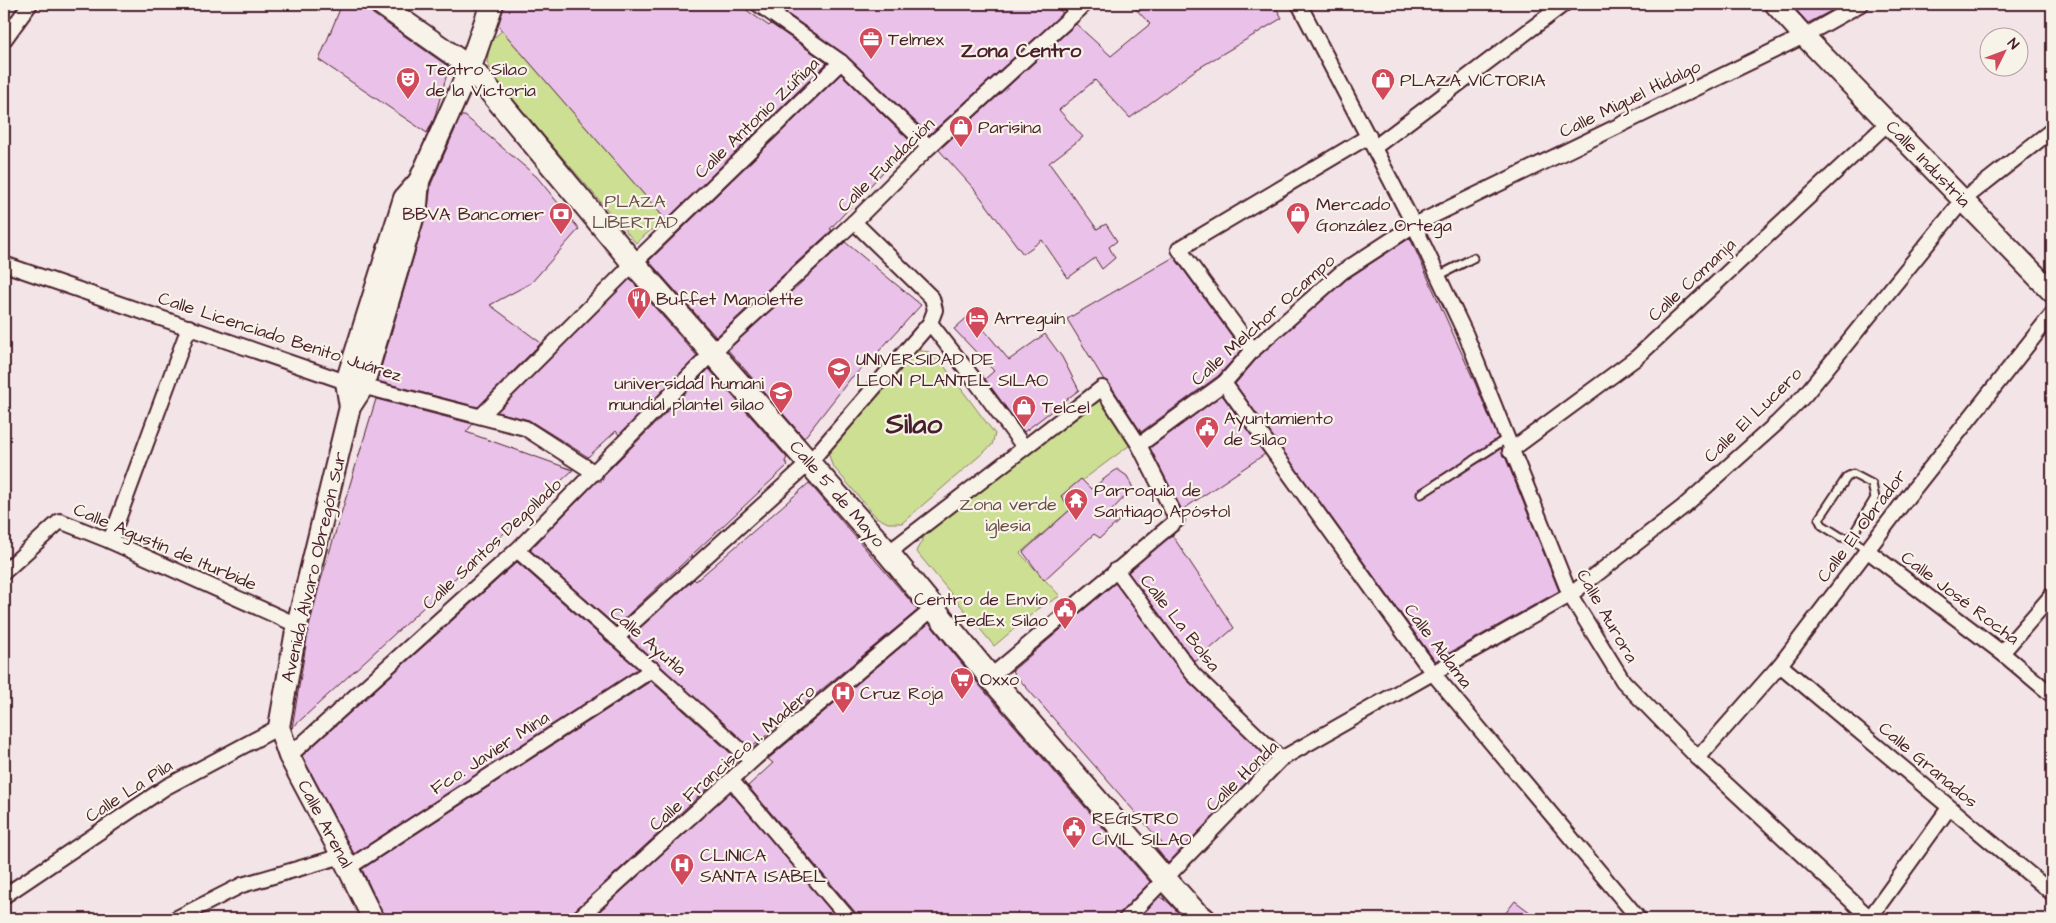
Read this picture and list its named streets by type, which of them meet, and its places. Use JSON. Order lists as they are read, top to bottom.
{
  "streets": {
    "main road": ["Calle 5 de Mayo"],
    "street": [
      "Calle Miguel Hidalgo",
      "Calle Antonio Zúñiga",
      "Calle Industria",
      "Calle Fundación",
      "Calle Comanja",
      "Calle Melchor Ocampo",
      "Calle Licenciado Benito Juárez",
      "Calle El Lucero",
      "Calle El Obrador",
      "Calle Santos Degollado",
      "Calle Agustín de Iturbide",
      "Avenida Álvaro Obregón Sur",
      "Calle José Rocha",
      "Calle Aurora",
      "Calle La Bolsa",
      "Calle Ayutla",
      "Calle Aldama",
      "Fco. Javier Mina",
      "Calle Francisco I. Madero",
      "Calle Granados",
      "Calle Honda",
      "Calle La Pila",
      "Calle Arenal"
    ]
  },
  "crossings": [
    ["Calle Miguel Hidalgo", "Calle Industria"],
    ["Calle Miguel Hidalgo", "Calle Melchor Ocampo"],
    ["Calle Miguel Hidalgo", "Calle Aurora"],
    ["Calle Antonio Zúñiga", "Calle Licenciado Benito Juárez"],
    ["Calle Antonio Zúñiga", "Calle 5 de Mayo"],
    ["Calle Industria", "Calle Comanja"],
    ["Calle Industria", "Calle El Lucero"],
    ["Calle Fundación", "Calle 5 de Mayo"],
    ["Calle Fundación", "Calle Santos Degollado"],
    ["Calle Comanja", "Calle Aurora"],
    ["Calle Melchor Ocampo", "Calle Aurora"],
    ["Calle Melchor Ocampo", "Calle Aldama"],
    ["Calle Licenciado Benito Juárez", "Calle Santos Degollado"],
    ["Calle Licenciado Benito Juárez", "Avenida Álvaro Obregón Sur"],
    ["Calle El Lucero", "Calle Aurora"],
    ["Calle El Lucero", "Calle Aldama"],
    ["Calle El Lucero", "Calle Honda"],
    ["Calle 5 de Mayo", "Calle Santos Degollado"],
    ["Calle 5 de Mayo", "Avenida Álvaro Obregón Sur"],
    ["Calle 5 de Mayo", "Calle Francisco I. Madero"],
    ["Calle 5 de Mayo", "Calle Honda"],
    ["Calle El Obrador", "Calle José Rocha"],
    ["Calle El Obrador", "Calle Aurora"],
    ["Calle El Obrador", "Calle Granados"],
    ["Calle Santos Degollado", "Calle Ayutla"],
    ["Calle Santos Degollado", "Calle Arenal"],
    ["Calle Agustín de Iturbide", "Avenida Álvaro Obregón Sur"],
    ["Avenida Álvaro Obregón Sur", "Calle La Pila"],
    ["Avenida Álvaro Obregón Sur", "Calle Arenal"],
    ["Calle La Bolsa", "Calle Honda"],
    ["Calle Ayutla", "Fco. Javier Mina"],
    ["Calle Ayutla", "Calle Francisco I. Madero"],
    ["Calle Aldama", "Calle Honda"],
    ["Fco. Javier Mina", "Calle Arenal"],
    ["Calle La Pila", "Calle Arenal"]
  ],
  "districts": ["Zona Centro", "Silao"],
  "parks": ["PLAZA LIBERTAD", "Zona verde iglesia"],
  "places": {
    "office": ["Telmex"],
    "theatre": ["Teatro Silao de la Victoria"],
    "shop": [
      "PLAZA VICTORIA",
      "Parisina",
      "Mercado González Ortega",
      "Telcel"
    ],
    "bank": ["BBVA Bancomer"],
    "restaurant": ["Buffet Manolette"],
    "hotel": ["Arreguín"],
    "school or university": ["UNIVERSIDAD DE LEON PLANTEL SILAO", "universidad humani mundial plantel silao"],
    "public building": ["Ayuntamiento de Silao", "Centro de Envío FedEx Silao", "REGISTRO CIVIL SILAO"],
    "temple": ["Parroquia de Santiago Apóstol"],
    "supermarket": ["Oxxo"],
    "hospital": ["Cruz Roja", "CLINICA SANTA ISABEL"]
  },
  "north": "top right"
}
